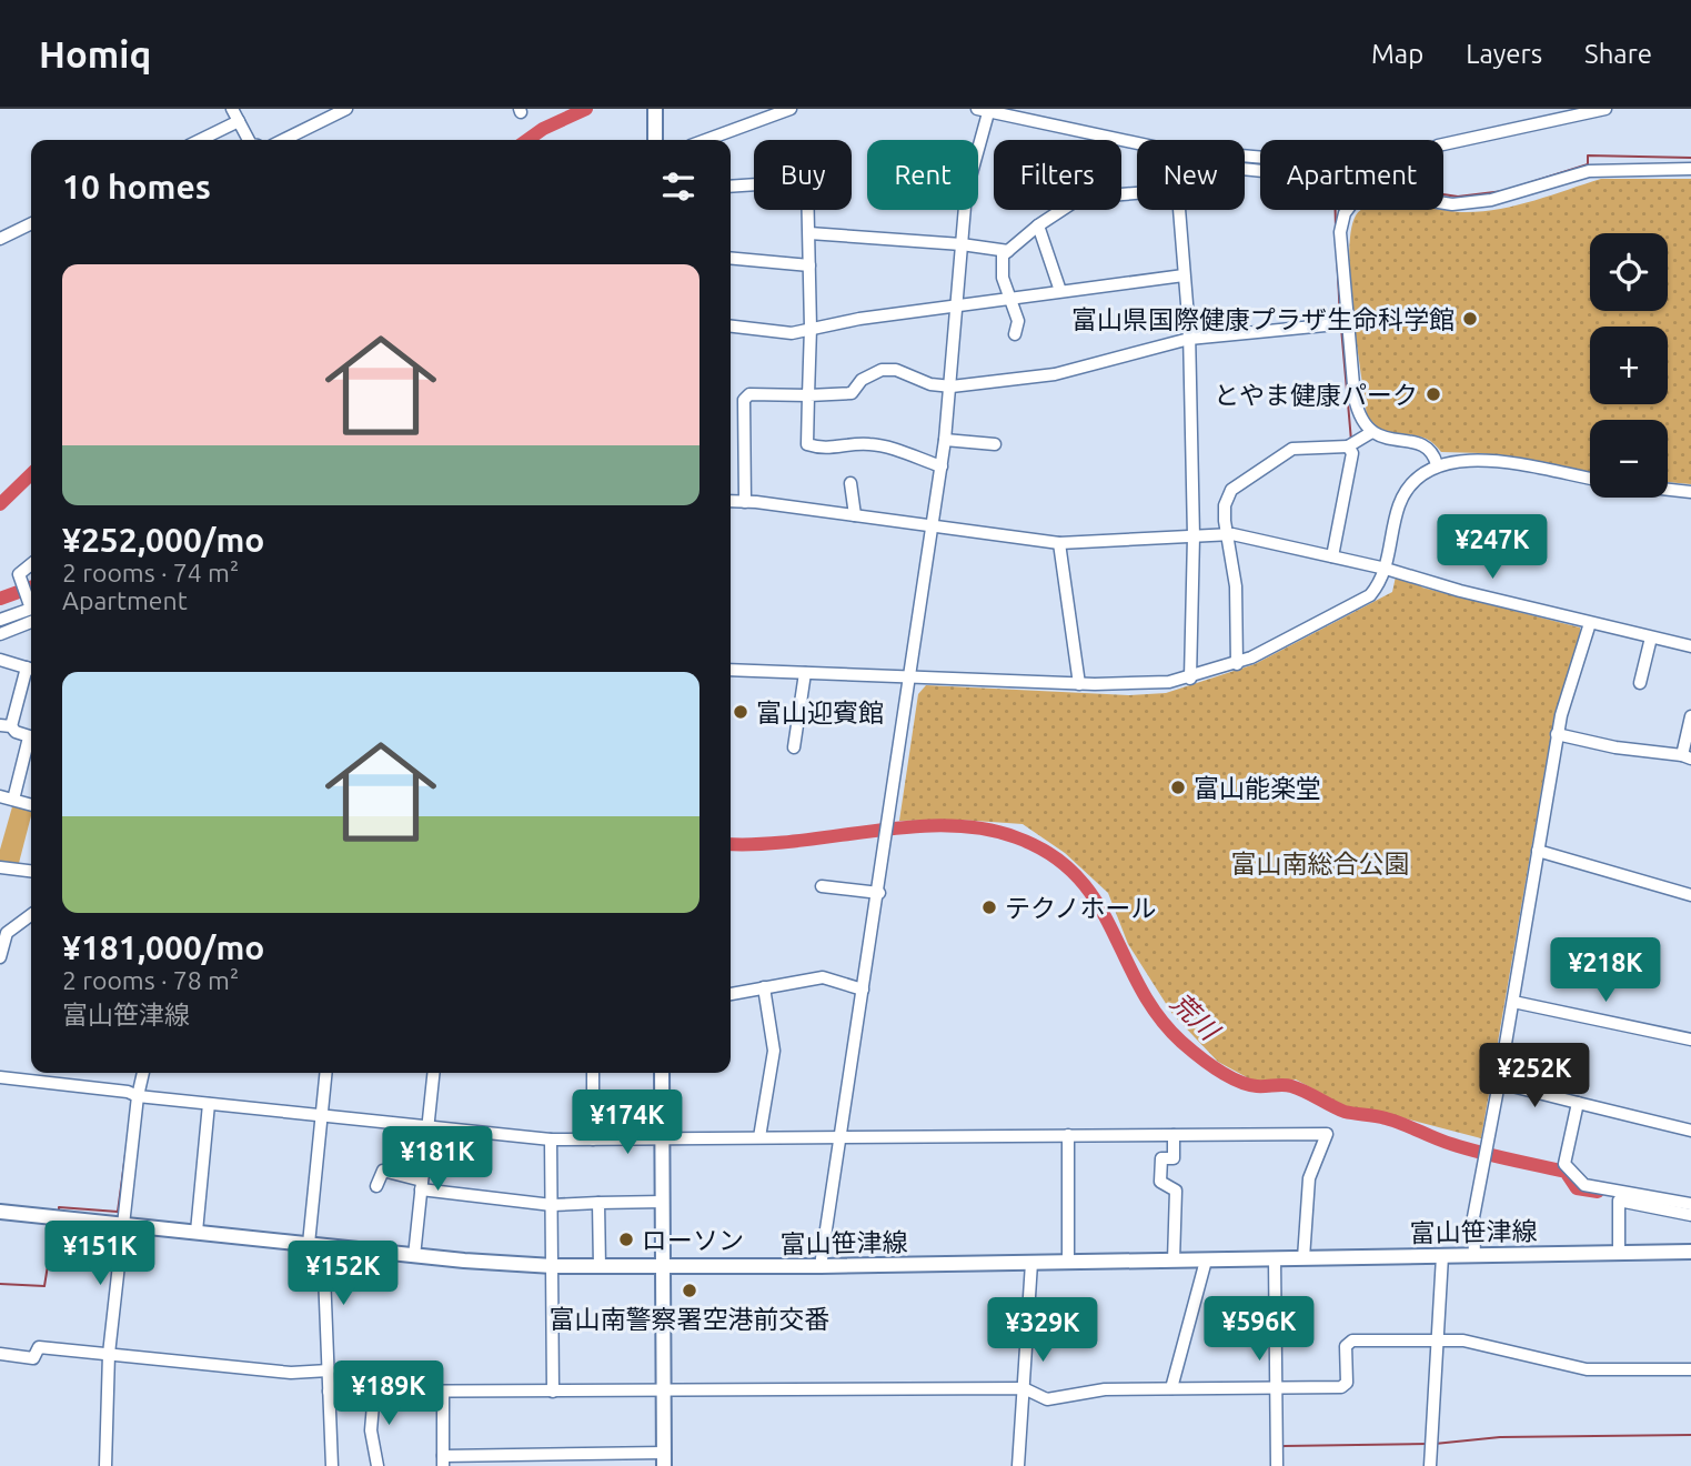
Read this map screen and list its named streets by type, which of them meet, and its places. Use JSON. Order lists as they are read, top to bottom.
{
  "streets": {
    "main road": ["富山笹津線"]
  },
  "water": ["荒川"],
  "parks": ["富山南総合公園"],
  "places": [
    "富山県国際健康プラザ生命科学館",
    "とやま健康パーク",
    "富山迎賓館",
    "富山能楽堂",
    "テクノホール",
    "ローソン",
    "富山南警察署空港前交番"
  ],
  "page": {
    "header": "Homiq",
    "nav": ["Map", "Layers", "Share"],
    "chip": [
      "Buy",
      "Rent",
      "Filters",
      "New",
      "Apartment"
    ],
    "heading": "10 homes",
    "map_buttons": ["+", "−"],
    "list": [
      {
        "name": "¥252,000/mo",
        "note": "2 rooms · 74 m² · Apartment"
      },
      {
        "name": "¥181,000/mo",
        "note": "2 rooms · 78 m² · 富山笹津線"
      }
    ],
    "price": [
      "¥247K",
      "¥218K",
      "¥252K",
      "¥174K",
      "¥181K",
      "¥151K",
      "¥152K",
      "¥596K",
      "¥329K",
      "¥189K"
    ]
  }
}
